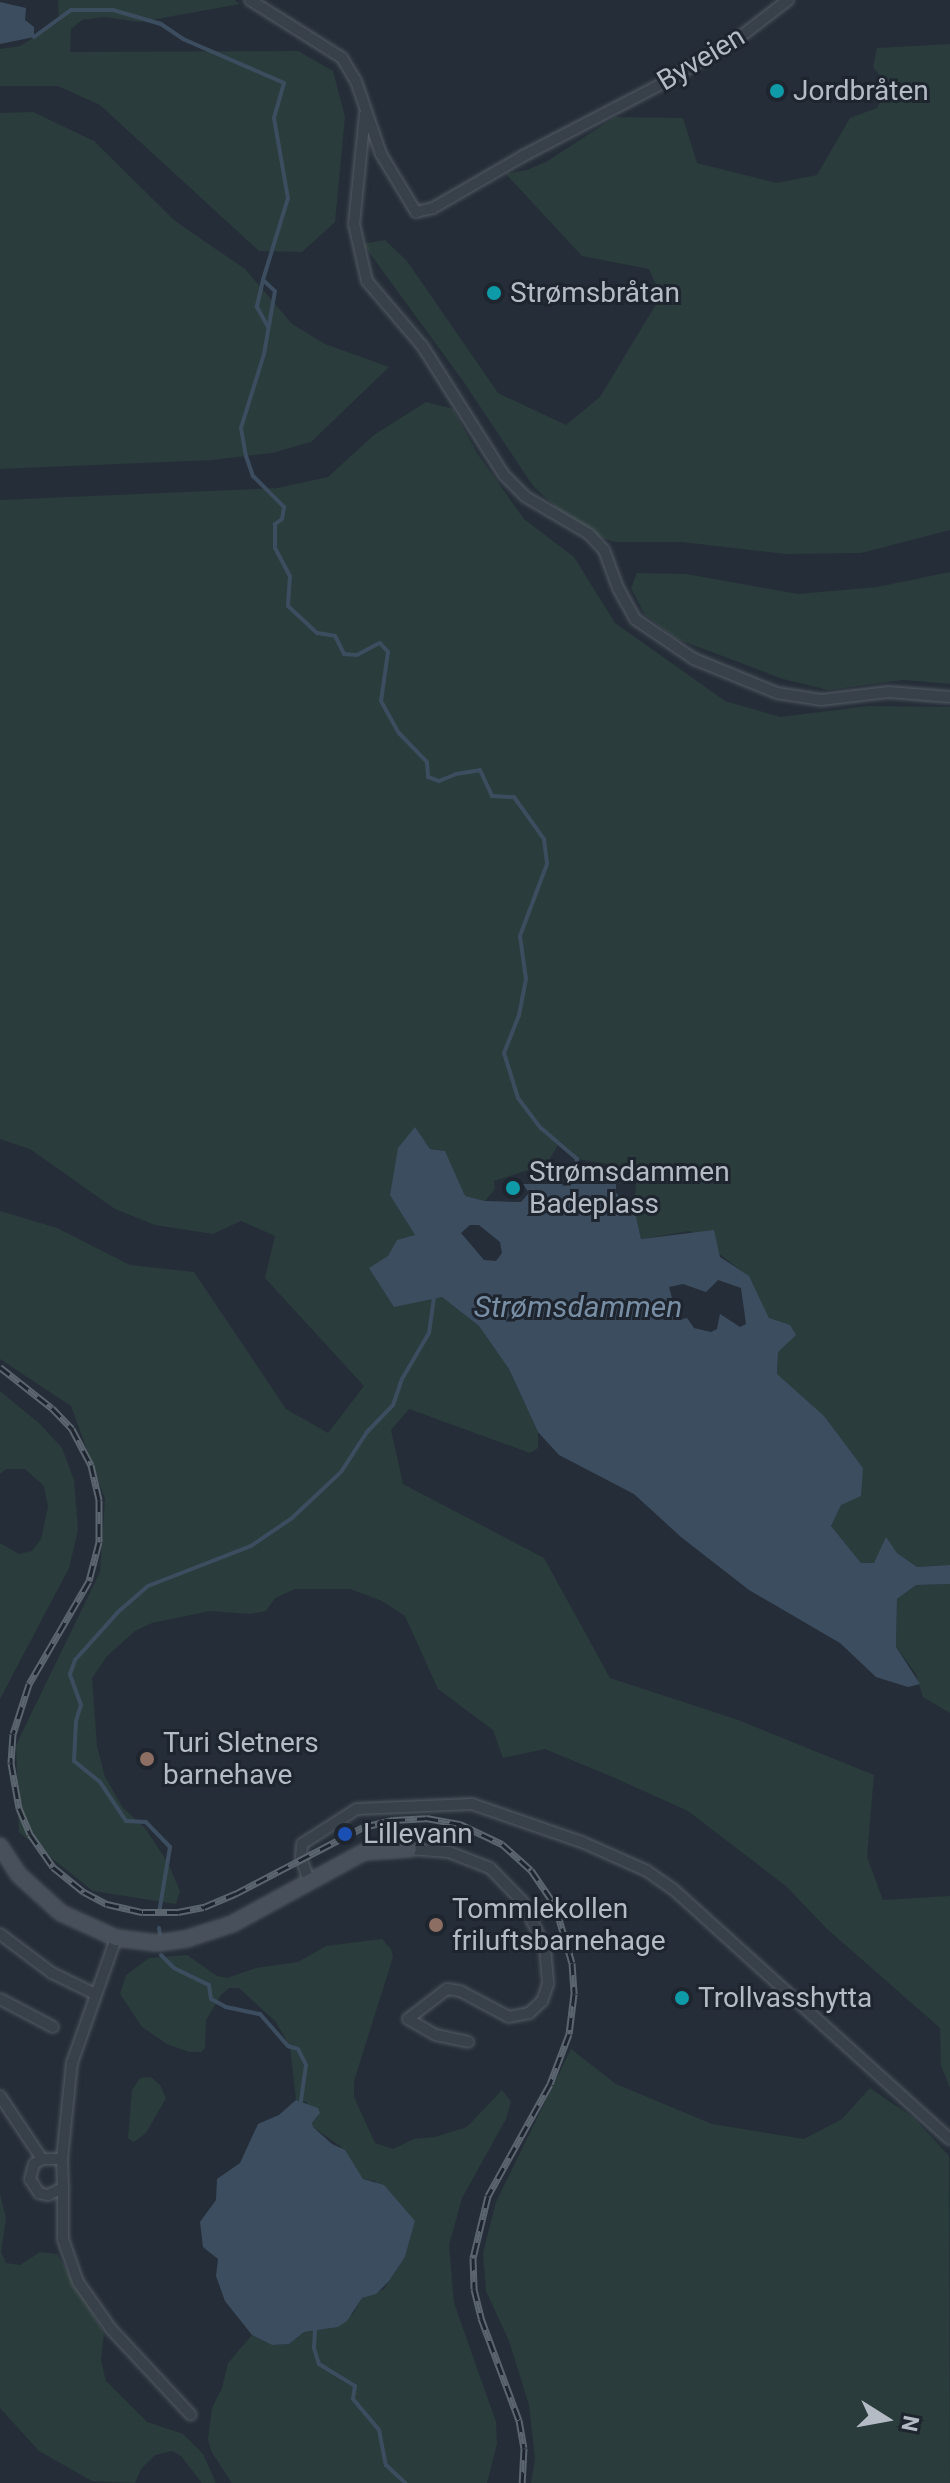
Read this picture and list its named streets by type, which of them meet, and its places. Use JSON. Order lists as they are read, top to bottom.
{
  "streets": {
    "street": ["Byveien"]
  },
  "water": ["Strømsdammen"],
  "places": [
    "Jordbråten",
    "Strømsbråtan",
    "Strømsdammen Badeplass",
    "Turi Sletners barnehave",
    "Lillevann",
    "Tommlekollen friluftsbarnehage",
    "Trollvasshytta"
  ],
  "north": "right"
}
